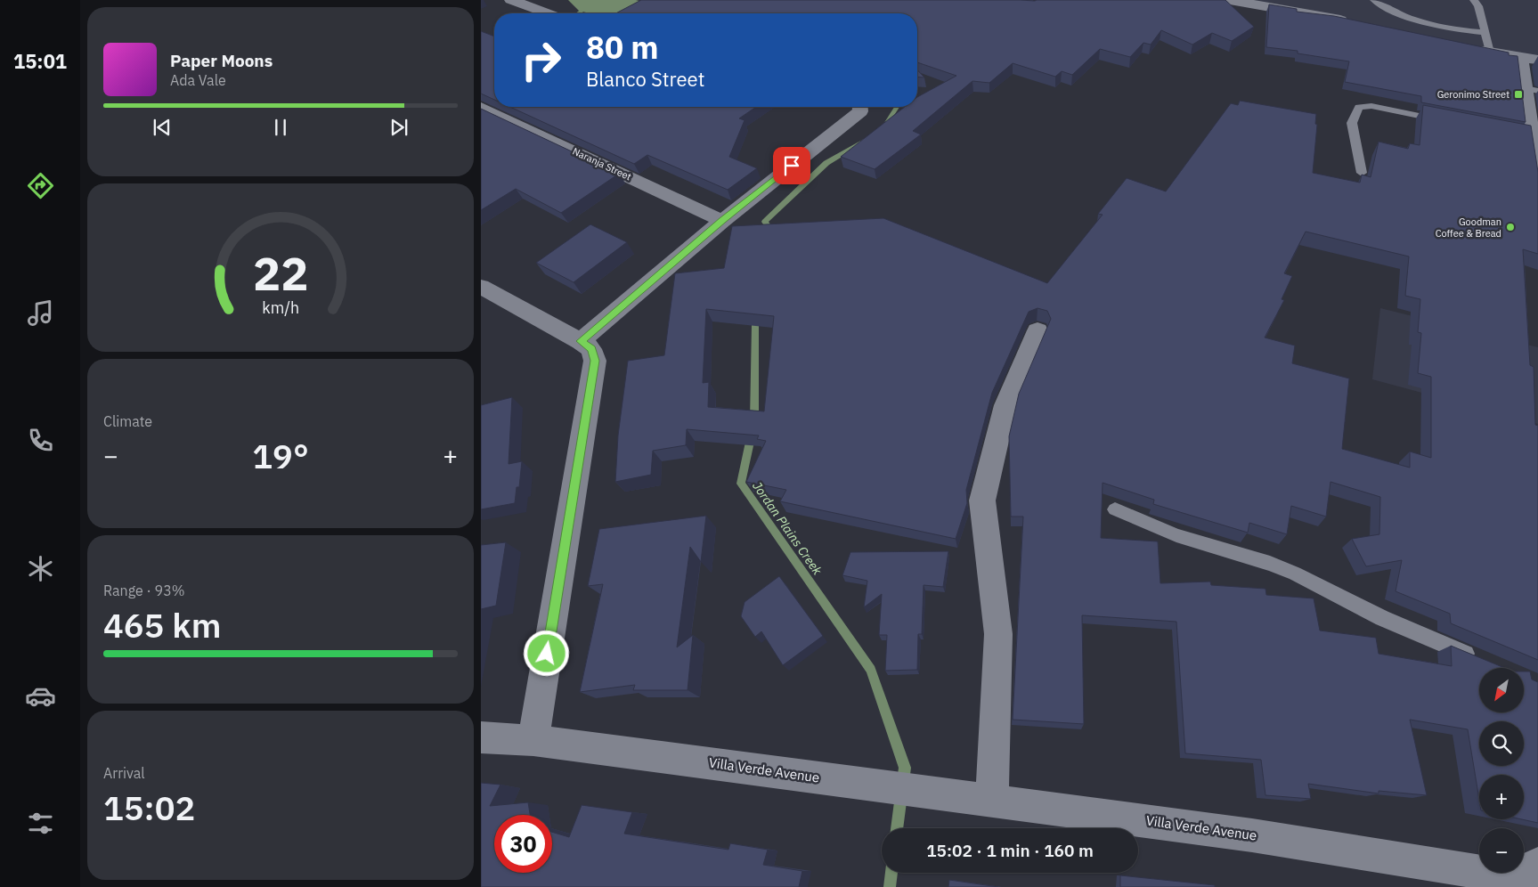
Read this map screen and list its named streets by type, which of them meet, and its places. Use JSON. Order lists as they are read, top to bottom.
{
  "streets": {
    "street": ["Naranja Street", "Villa Verde Avenue"]
  },
  "water": ["Jordan Plains Creek"],
  "places": {
    "transit": ["Geronimo Street"],
    "other": ["Goodman Coffee & Bread"]
  },
  "north": "bottom left",
  "page": {
    "tabs": "15:01",
    "turn": ["80 m", "Blanco Street"],
    "song": ["Paper Moons", "Ada Vale"],
    "tile": [
      "Climate",
      ["Range · 93%", "465 km"],
      ["Arrival", "15:02"]
    ],
    "heat": ["−", "19°", "+"],
    "map_buttons": ["+", "−"],
    "limit": "30",
    "trip": "15:02 · 1 min · 160 m",
    "gauge": ["22", "km/h"]
  }
}
